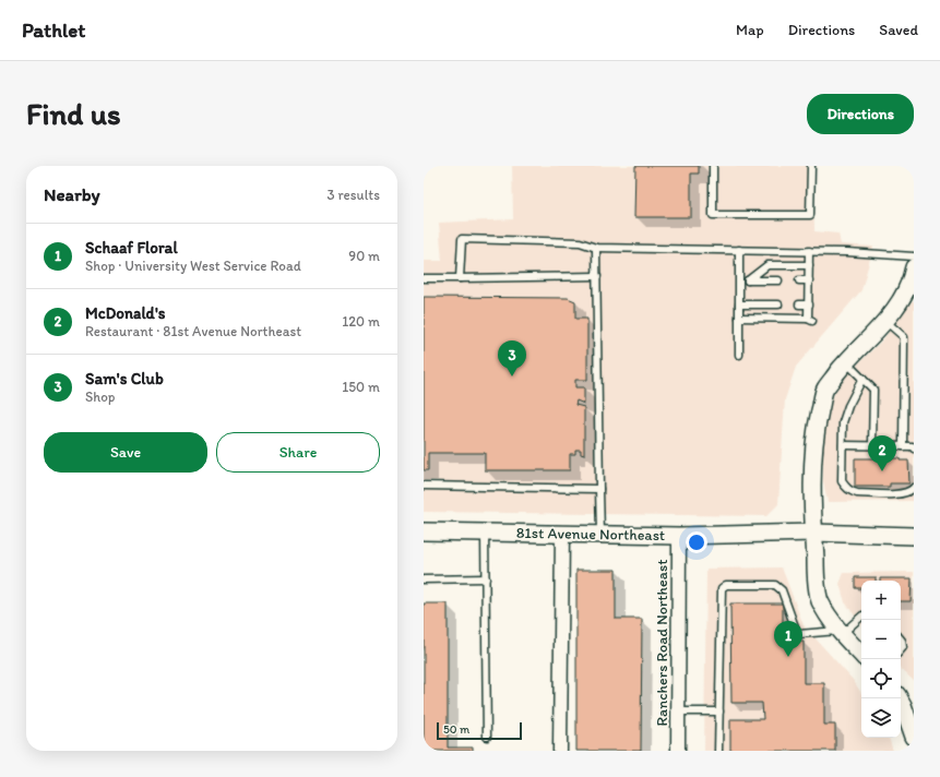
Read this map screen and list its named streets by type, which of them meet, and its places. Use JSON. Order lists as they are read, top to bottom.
{
  "streets": {
    "street": ["81st Avenue Northeast", "Ranchers Road Northeast"]
  },
  "crossings": [
    ["81st Avenue Northeast", "Ranchers Road Northeast"]
  ],
  "scale_bar": "50 m",
  "page": {
    "header": "Pathlet",
    "nav": ["Map", "Directions", "Saved"],
    "buttons": [
      "Directions",
      ["Save", "Share"]
    ],
    "title": "Find us",
    "heading": ["Nearby", "3 results"],
    "list": [
      {
        "mark": "1",
        "name": "Schaaf Floral",
        "note": "Shop · University West Service Road",
        "value": "90 m"
      },
      {
        "mark": "2",
        "name": "McDonald's",
        "note": "Restaurant · 81st Avenue Northeast",
        "value": "120 m"
      },
      {
        "mark": "3",
        "name": "Sam's Club",
        "note": "Shop",
        "value": "150 m"
      }
    ],
    "pins": ["3", "2", "1"],
    "map_buttons": ["+", "−"],
    "scale": "50 m"
  }
}
